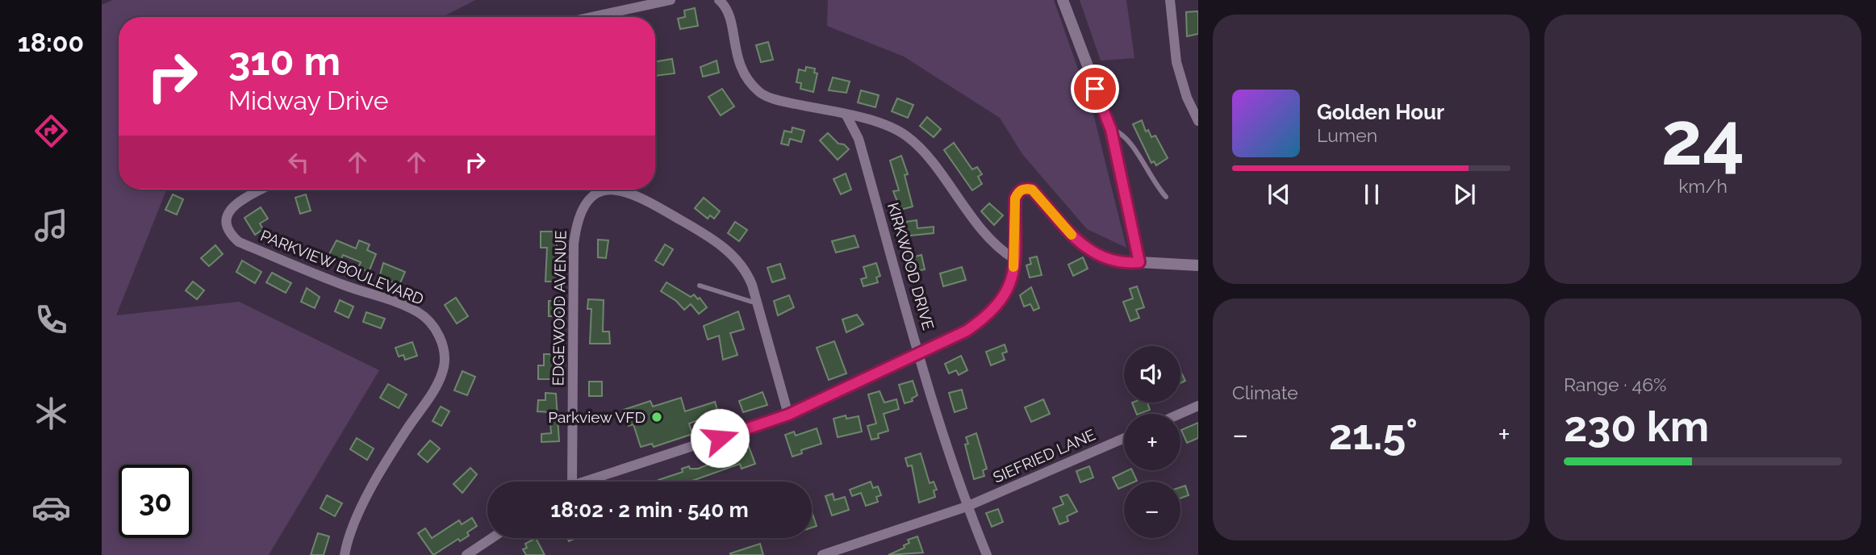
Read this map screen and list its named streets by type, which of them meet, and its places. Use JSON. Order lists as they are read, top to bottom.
{
  "streets": {
    "street": [
      "KIRKWOOD DRIVE",
      "PARKVIEW BOULEVARD",
      "EDGEWOOD AVENUE",
      "SIEFRIED LANE"
    ]
  },
  "crossings": [
    ["KIRKWOOD DRIVE", "SIEFRIED LANE"]
  ],
  "places": ["Parkview VFD"],
  "page": {
    "tabs": "18:00",
    "tile": [
      ["24", "km/h"],
      "Climate",
      ["Range · 46%", "230 km"]
    ],
    "turn": ["310 m", "Midway Drive"],
    "song": ["Golden Hour", "Lumen"],
    "map_buttons": ["+", "−"],
    "heat": ["−", "21.5°", "+"],
    "limit": "30",
    "trip": "18:02 · 2 min · 540 m"
  }
}
